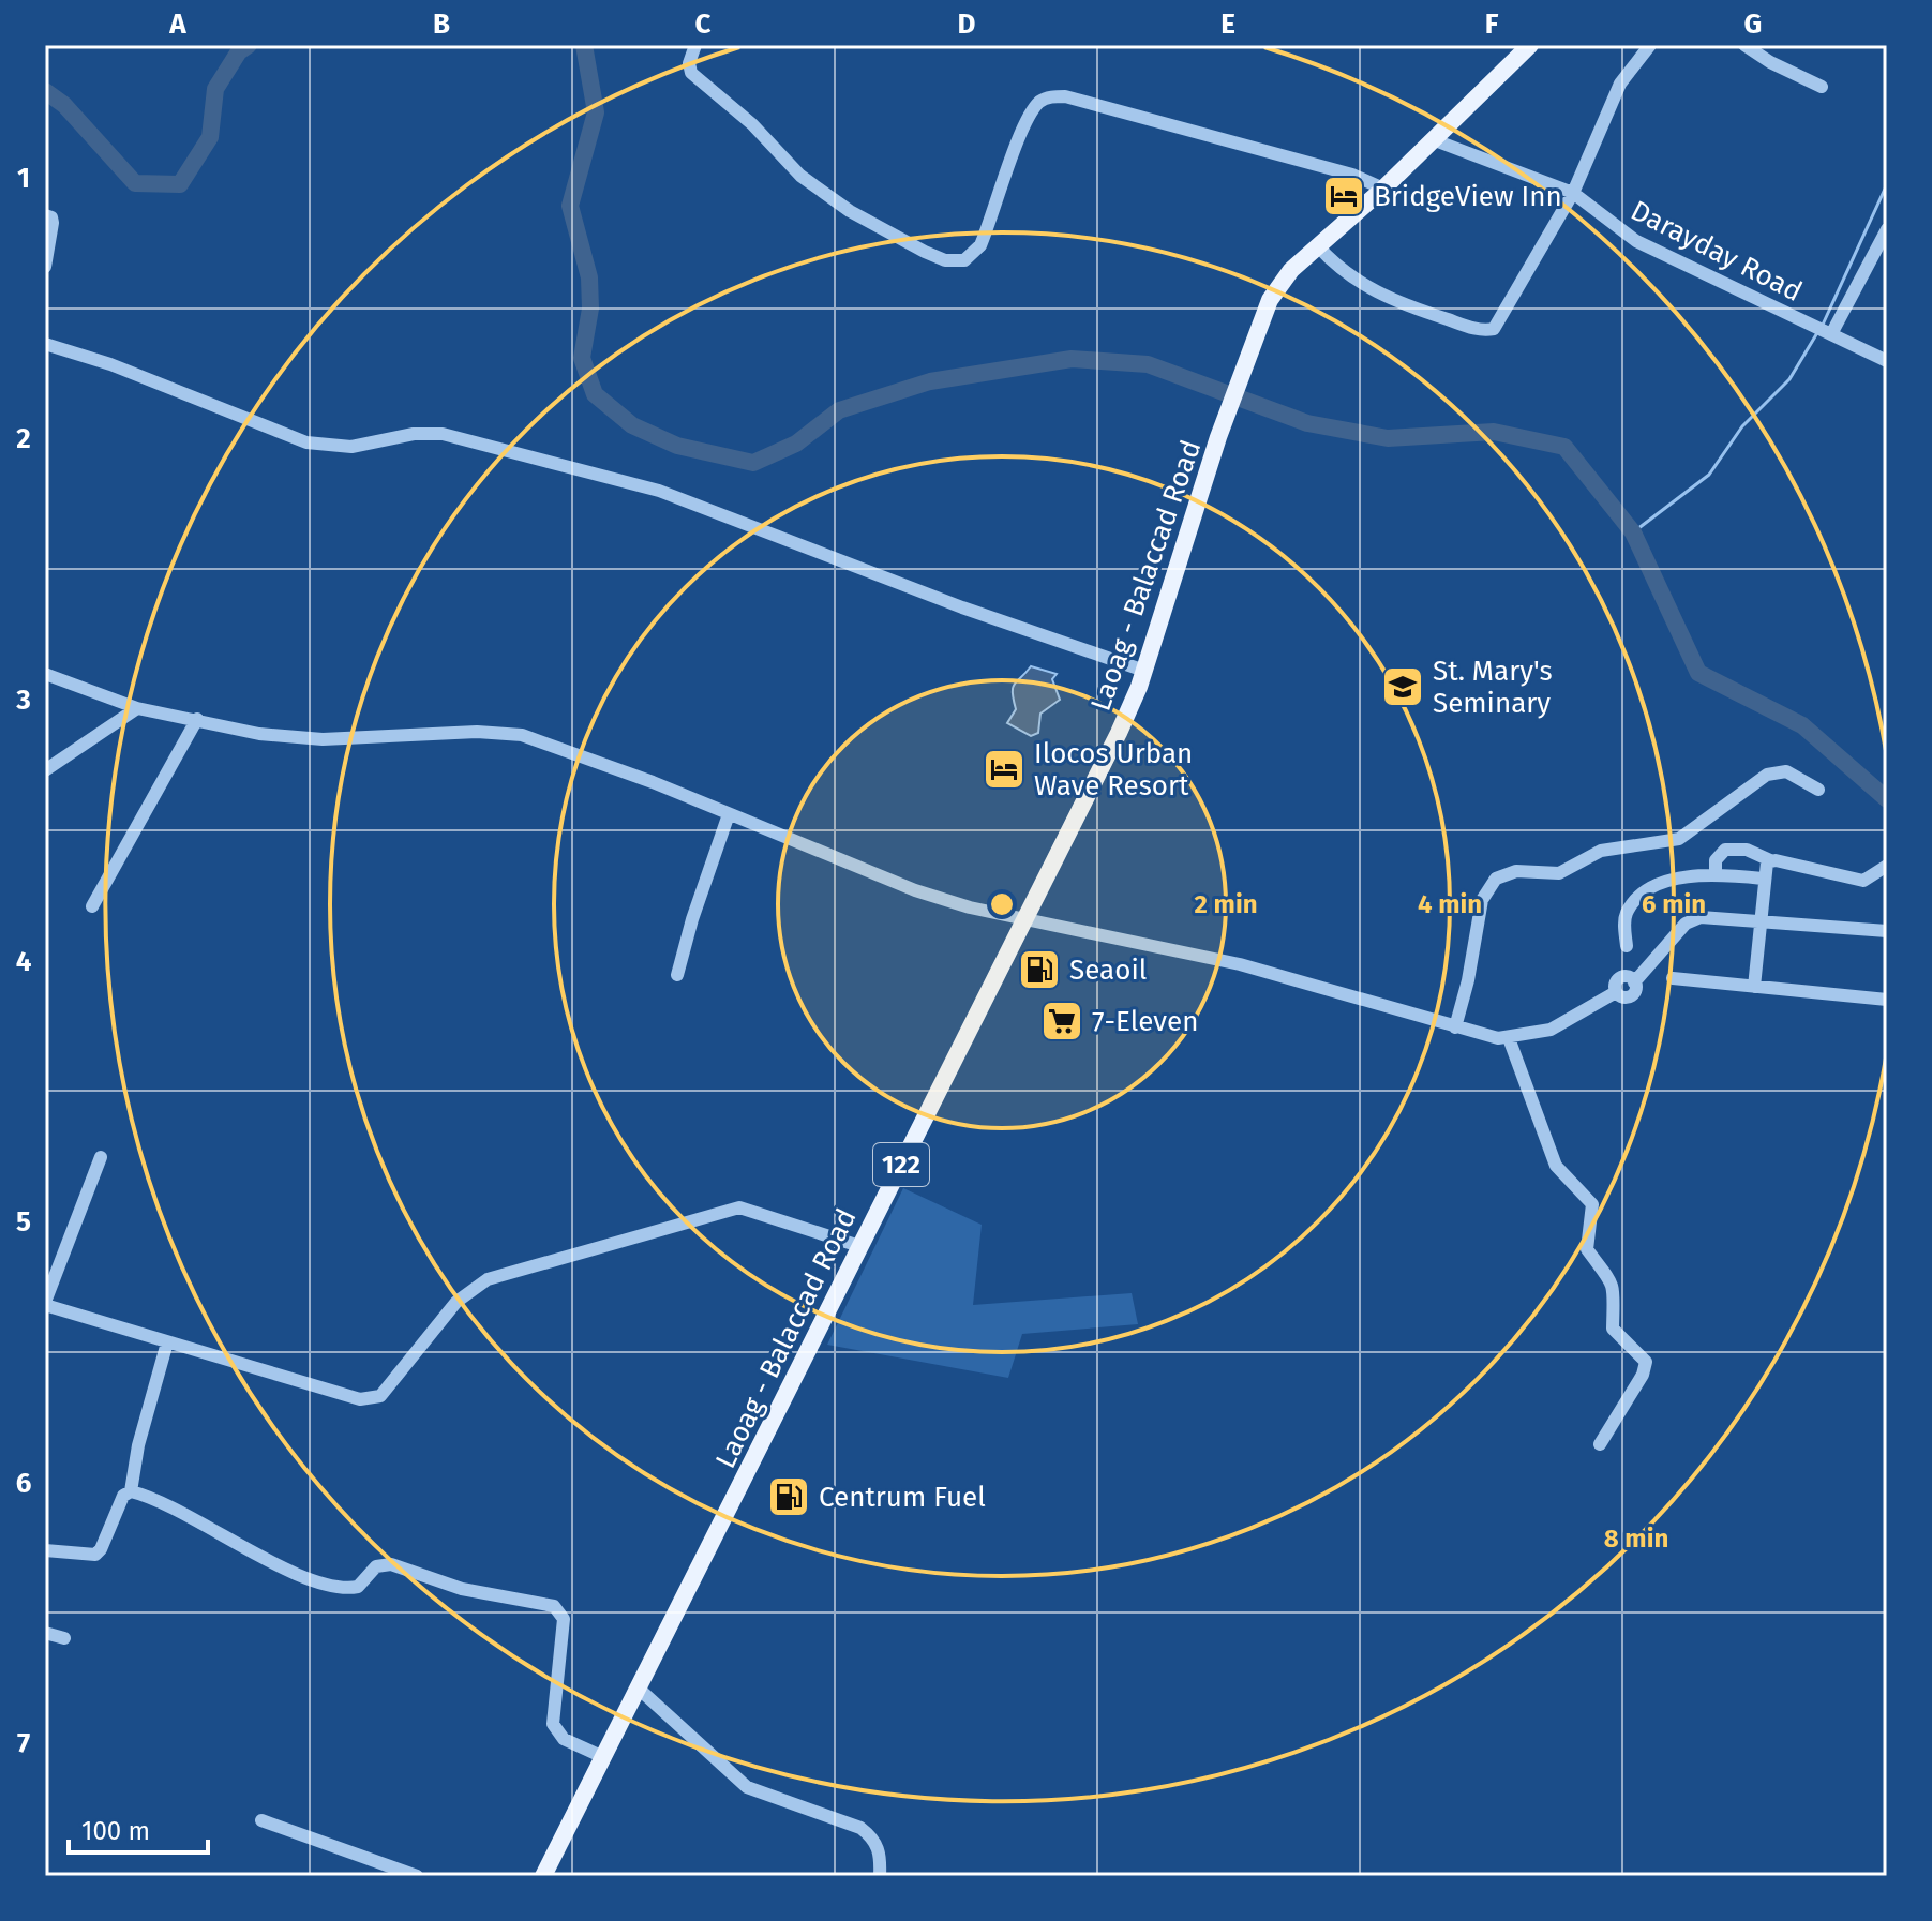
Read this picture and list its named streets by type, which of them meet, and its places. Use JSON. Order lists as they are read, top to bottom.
{
  "streets": {
    "main road": ["Laoag - Balaccad Road", "122"],
    "street": ["Darayday Road"]
  },
  "crossings": [
    ["Darayday Road", "Laoag - Balaccad Road"]
  ],
  "places": {
    "hotel": ["BridgeView Inn", "Ilocos Urban Wave Resort"],
    "school or university": ["St. Mary's Seminary"],
    "fuel station": ["Seaoil", "Centrum Fuel"],
    "supermarket": ["7-Eleven"]
  },
  "scale_bar": "100 m",
  "grid": {
    "columns": [
      "A",
      "B",
      "C",
      "D",
      "E",
      "F",
      "G"
    ],
    "rows": [
      "1",
      "2",
      "3",
      "4",
      "5",
      "6",
      "7"
    ]
  },
  "rings": [
    "2 min",
    "4 min",
    "6 min",
    "8 min"
  ]
}
